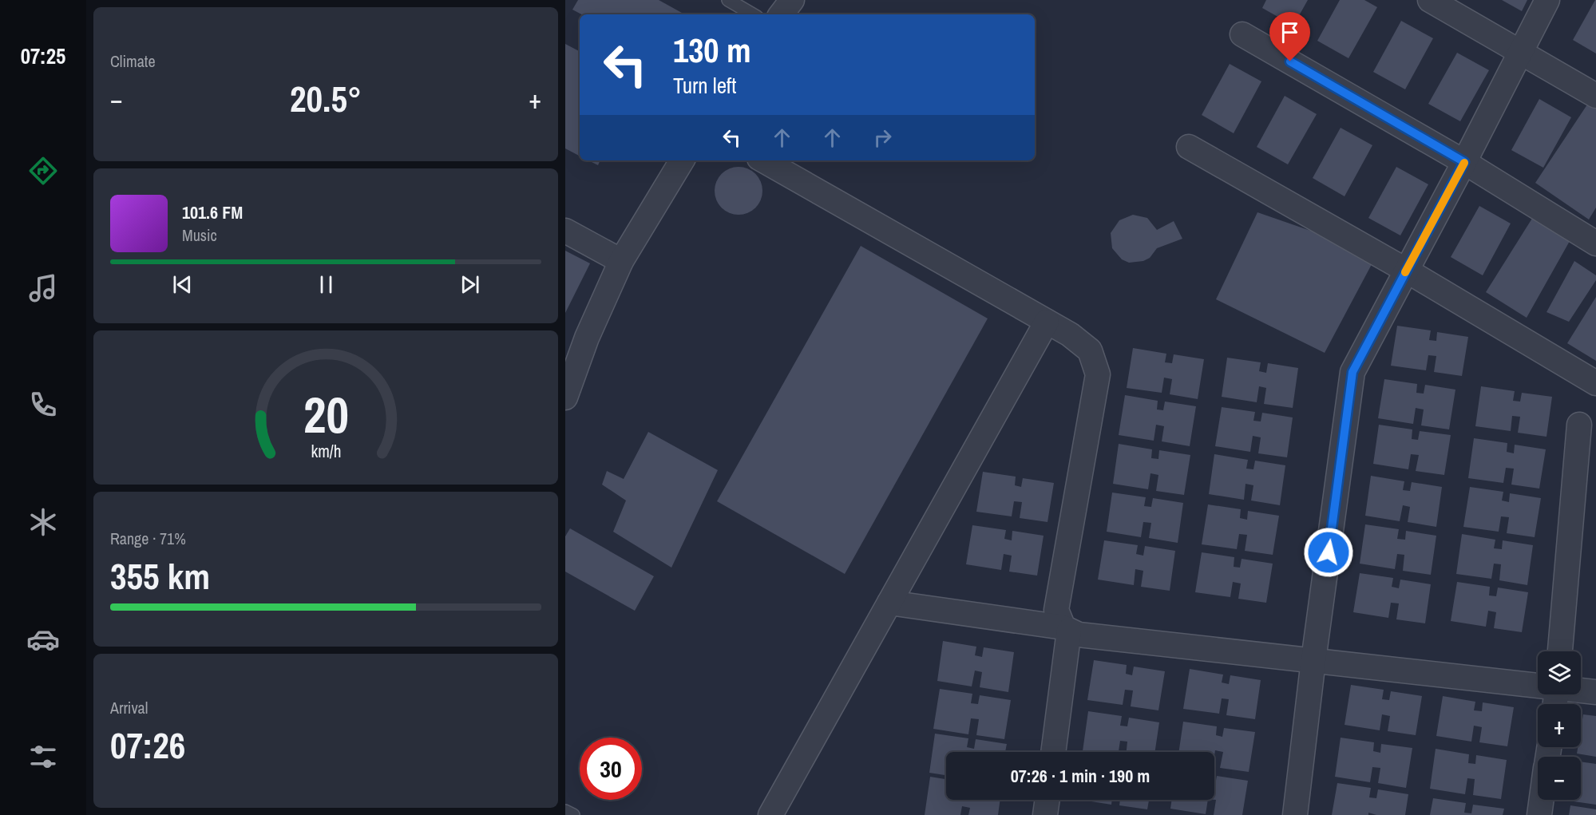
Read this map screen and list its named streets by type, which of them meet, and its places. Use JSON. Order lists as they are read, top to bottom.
{
  "page": {
    "tabs": "07:25",
    "tile": [
      "Climate",
      ["Range · 71%", "355 km"],
      ["Arrival", "07:26"]
    ],
    "turn": ["130 m", "Turn left"],
    "heat": ["−", "20.5°", "+"],
    "song": ["101.6 FM", "Music"],
    "map_buttons": ["+", "−"],
    "limit": "30",
    "trip": "07:26 · 1 min · 190 m",
    "gauge": ["20", "km/h"]
  }
}
